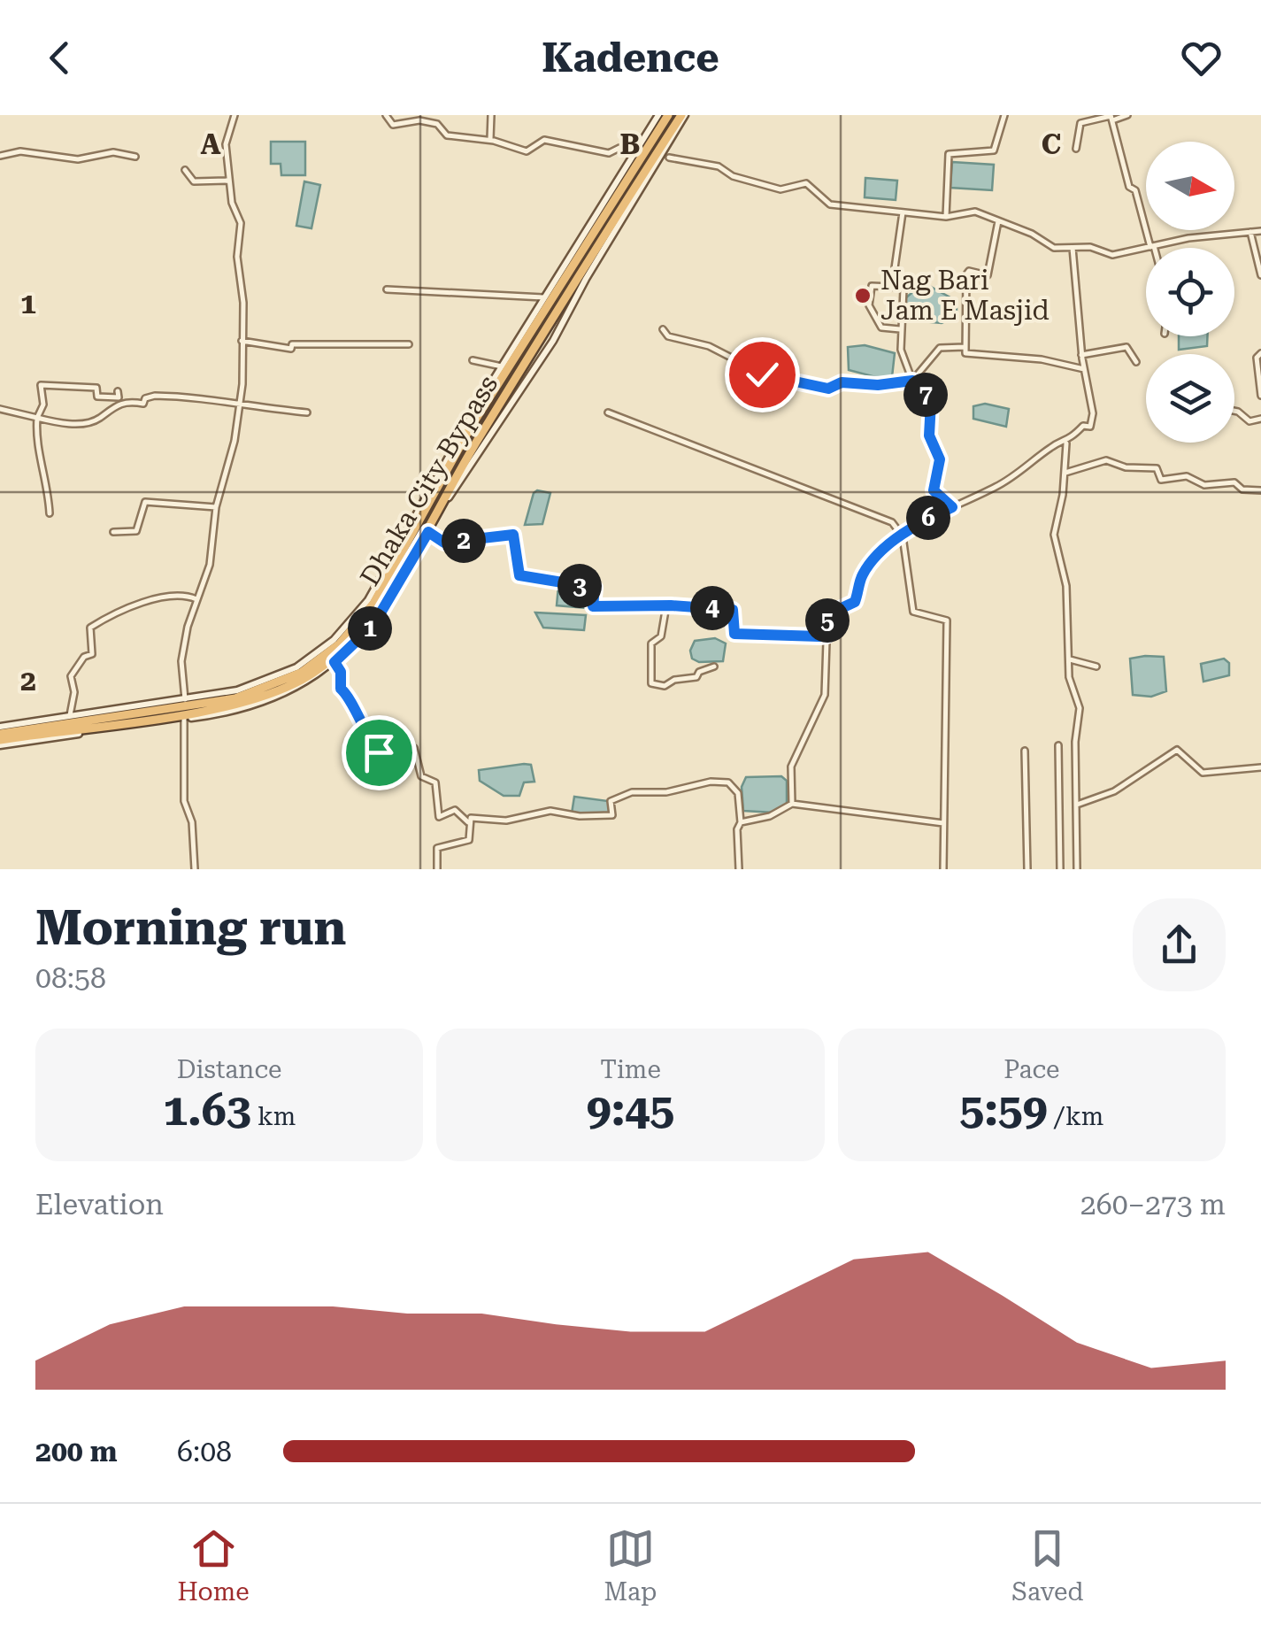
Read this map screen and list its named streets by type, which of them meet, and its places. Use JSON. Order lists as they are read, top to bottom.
{
  "streets": {
    "highway": ["Dhaka City Bypass"]
  },
  "places": ["Nag Bari Jam E Masjid"],
  "north": "right",
  "page": {
    "header": "Kadence",
    "pins": [
      "7",
      "6",
      "2",
      "3",
      "4",
      "5",
      "1"
    ],
    "heading": ["Morning run", "08:58"],
    "stats": [
      ["Distance", "1.63 km"],
      ["Time", "9:45"],
      ["Pace", "5:59 /km"]
    ],
    "chart": ["Elevation", "260–273 m"],
    "list": [
      {
        "name": "200 m",
        "note": "6:08"
      }
    ],
    "tabs": ["Home", "Map", "Saved"]
  },
  "grid": {
    "columns": ["A", "B", "C"],
    "rows": ["1", "2"]
  }
}
